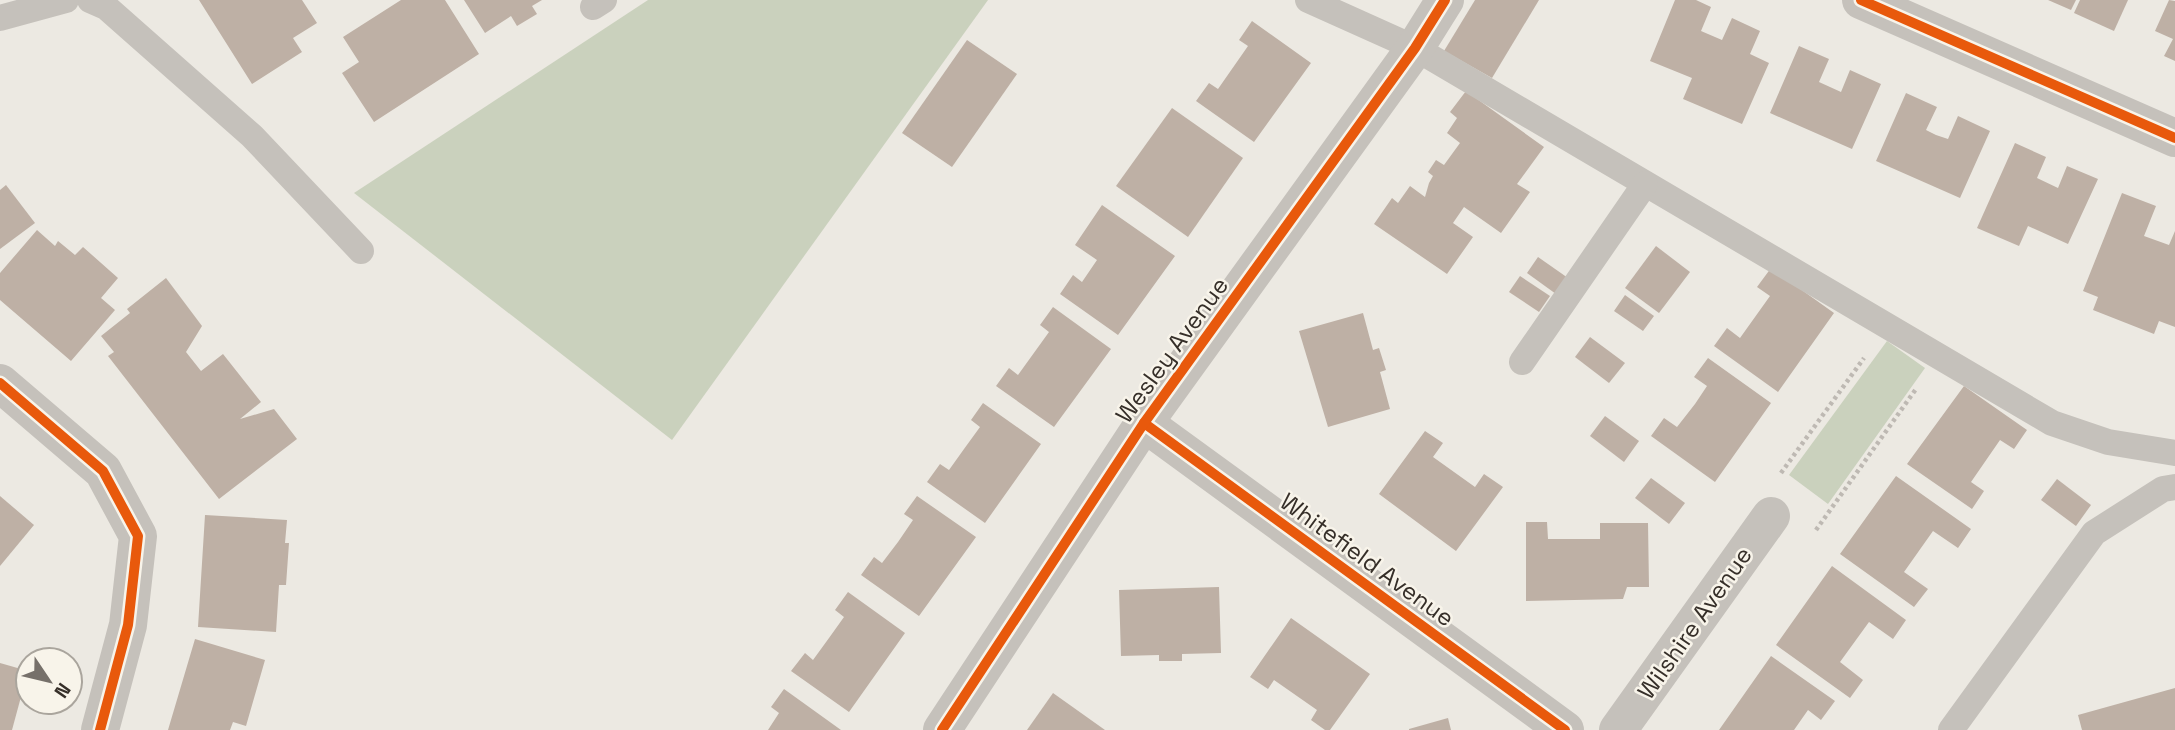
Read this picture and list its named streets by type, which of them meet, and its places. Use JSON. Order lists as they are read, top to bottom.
{
  "streets": {
    "street": ["Wesley Avenue", "Whitefield Avenue", "Wilshire Avenue"]
  },
  "crossings": [
    ["Wesley Avenue", "Whitefield Avenue"]
  ],
  "north": "bottom right"
}
